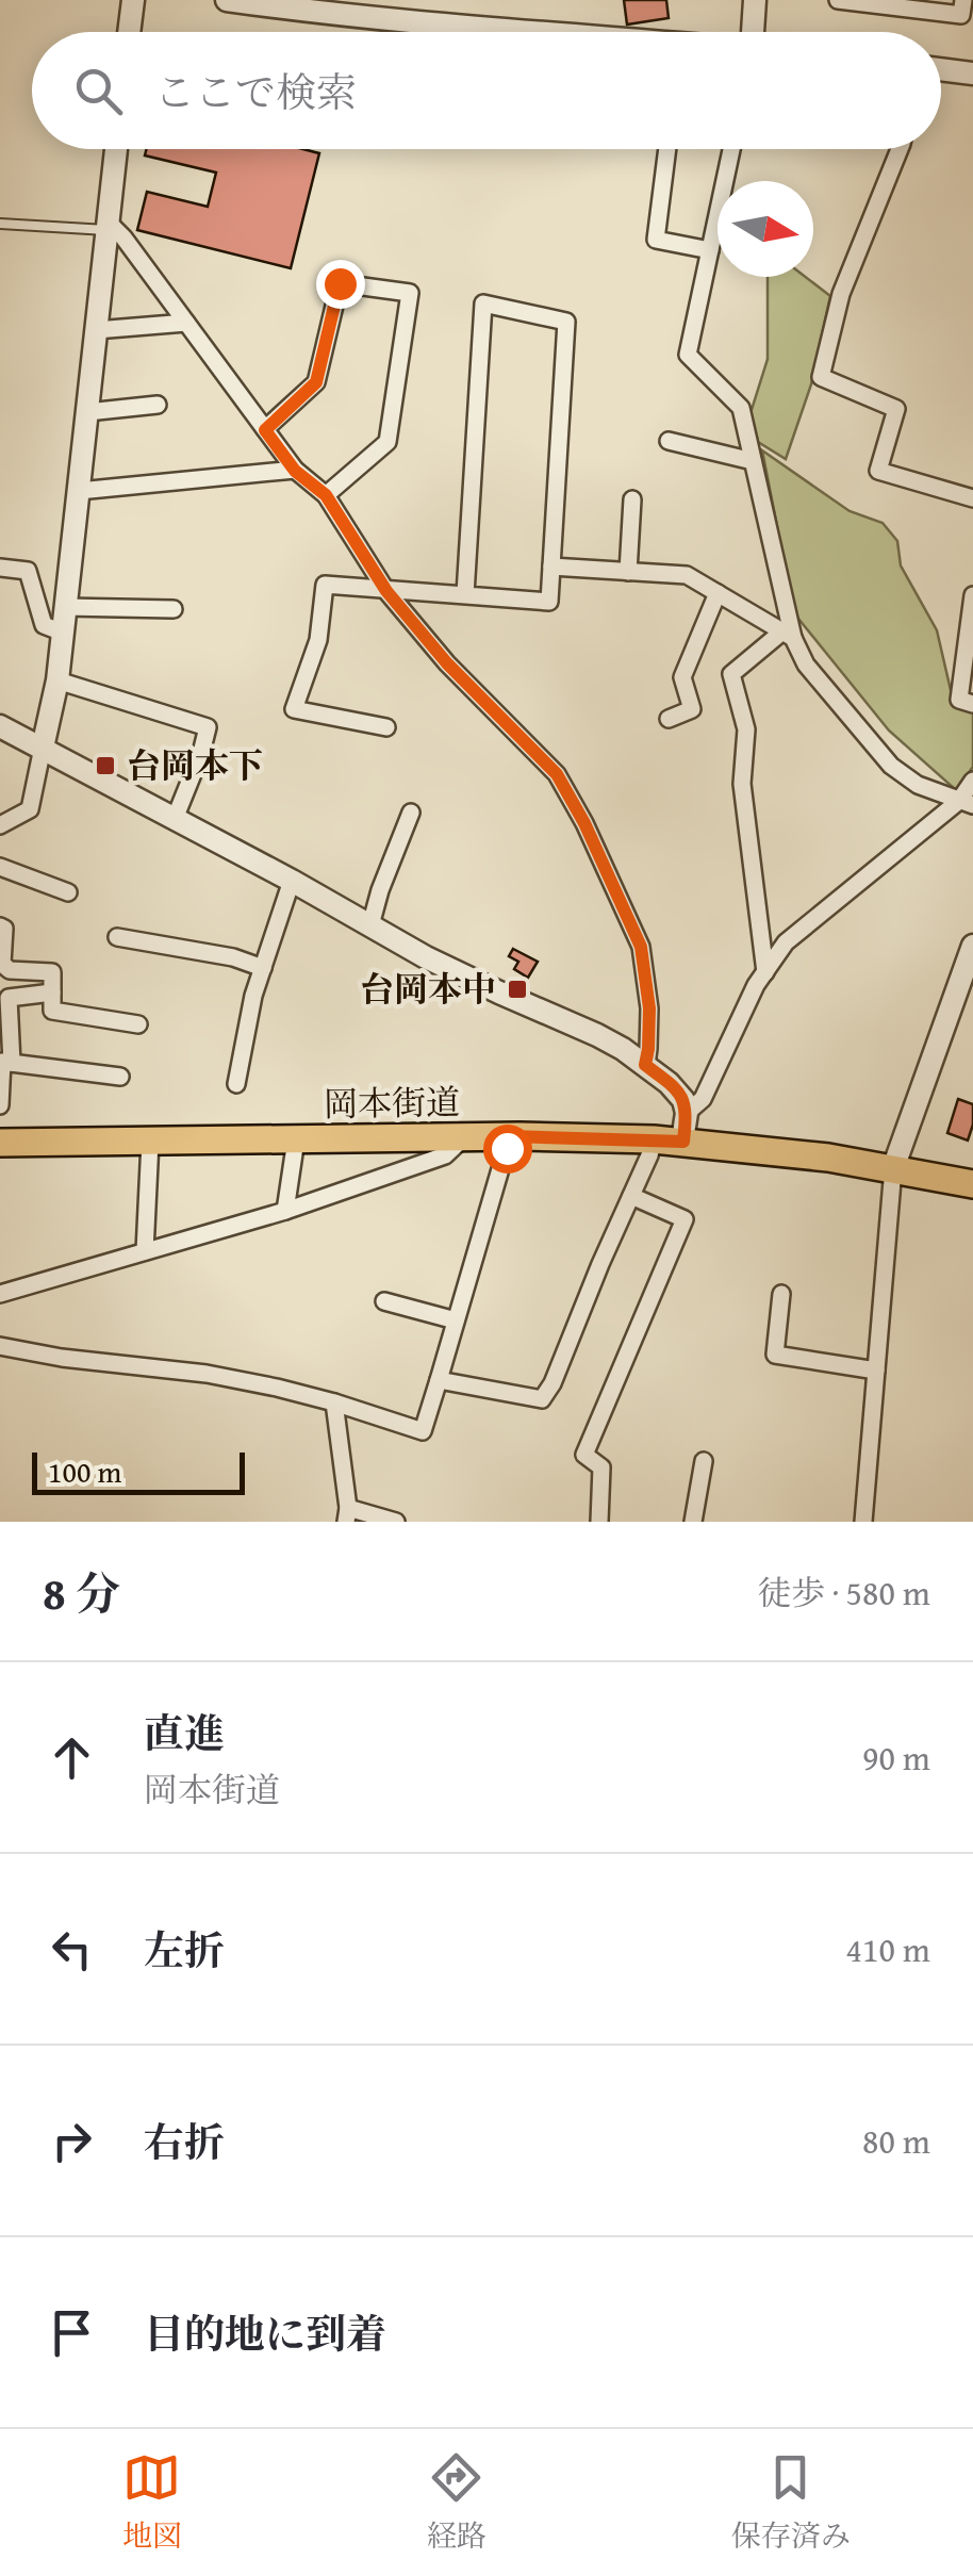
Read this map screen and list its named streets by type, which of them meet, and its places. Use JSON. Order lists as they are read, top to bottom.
{
  "streets": {
    "main road": ["岡本街道"]
  },
  "places": {
    "transit": ["台岡本下", "台岡本中"]
  },
  "scale_bar": "100 m",
  "north": "right",
  "page": {
    "search": "ここで検索",
    "scale": "100 m",
    "heading": ["8 分", "徒歩 · 580 m"],
    "list": [
      ["直進", "岡本街道", "90 m"],
      ["左折", "410 m"],
      ["右折", "80 m"],
      "目的地に到着"
    ],
    "nav": ["地図", "経路", "保存済み"]
  }
}
